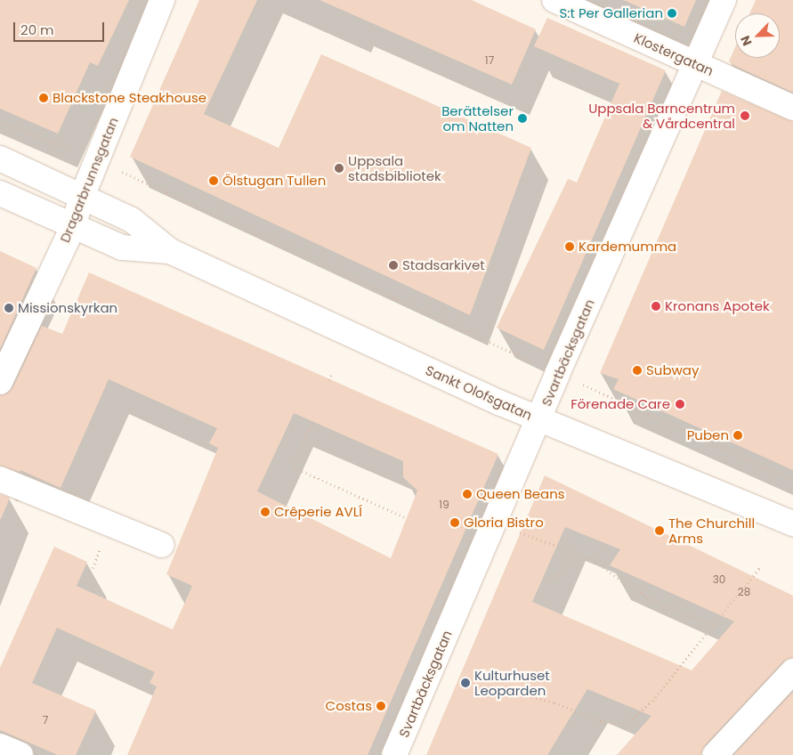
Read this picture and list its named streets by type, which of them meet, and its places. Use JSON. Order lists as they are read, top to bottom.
{
  "streets": {
    "street": [
      "Klostergatan",
      "Dragarbrunnsgatan",
      "Svartbäcksgatan",
      "Sankt Olofsgatan"
    ]
  },
  "crossings": [
    ["Klostergatan", "Svartbäcksgatan"],
    ["Dragarbrunnsgatan", "Sankt Olofsgatan"],
    ["Svartbäcksgatan", "Sankt Olofsgatan"]
  ],
  "places": [
    "S:t Per Gallerian",
    "Blackstone Steakhouse",
    "Uppsala Barncentrum & Vårdcentral",
    "Berättelser om Natten",
    "Uppsala stadsbibliotek",
    "Ölstugan Tullen",
    "Kardemumma",
    "Stadsarkivet",
    "Kronans Apotek",
    "Missionskyrkan",
    "Subway",
    "Förenade Care",
    "Puben",
    "Queen Beans",
    "Crêperie AVLÍ",
    "Gloria Bistro",
    "The Churchill Arms",
    "Kulturhuset Leoparden",
    "Costas"
  ],
  "house_numbers": [
    "17",
    "19",
    "30",
    "28",
    "7"
  ],
  "scale_bar": "20 m",
  "north": "bottom left"
}
